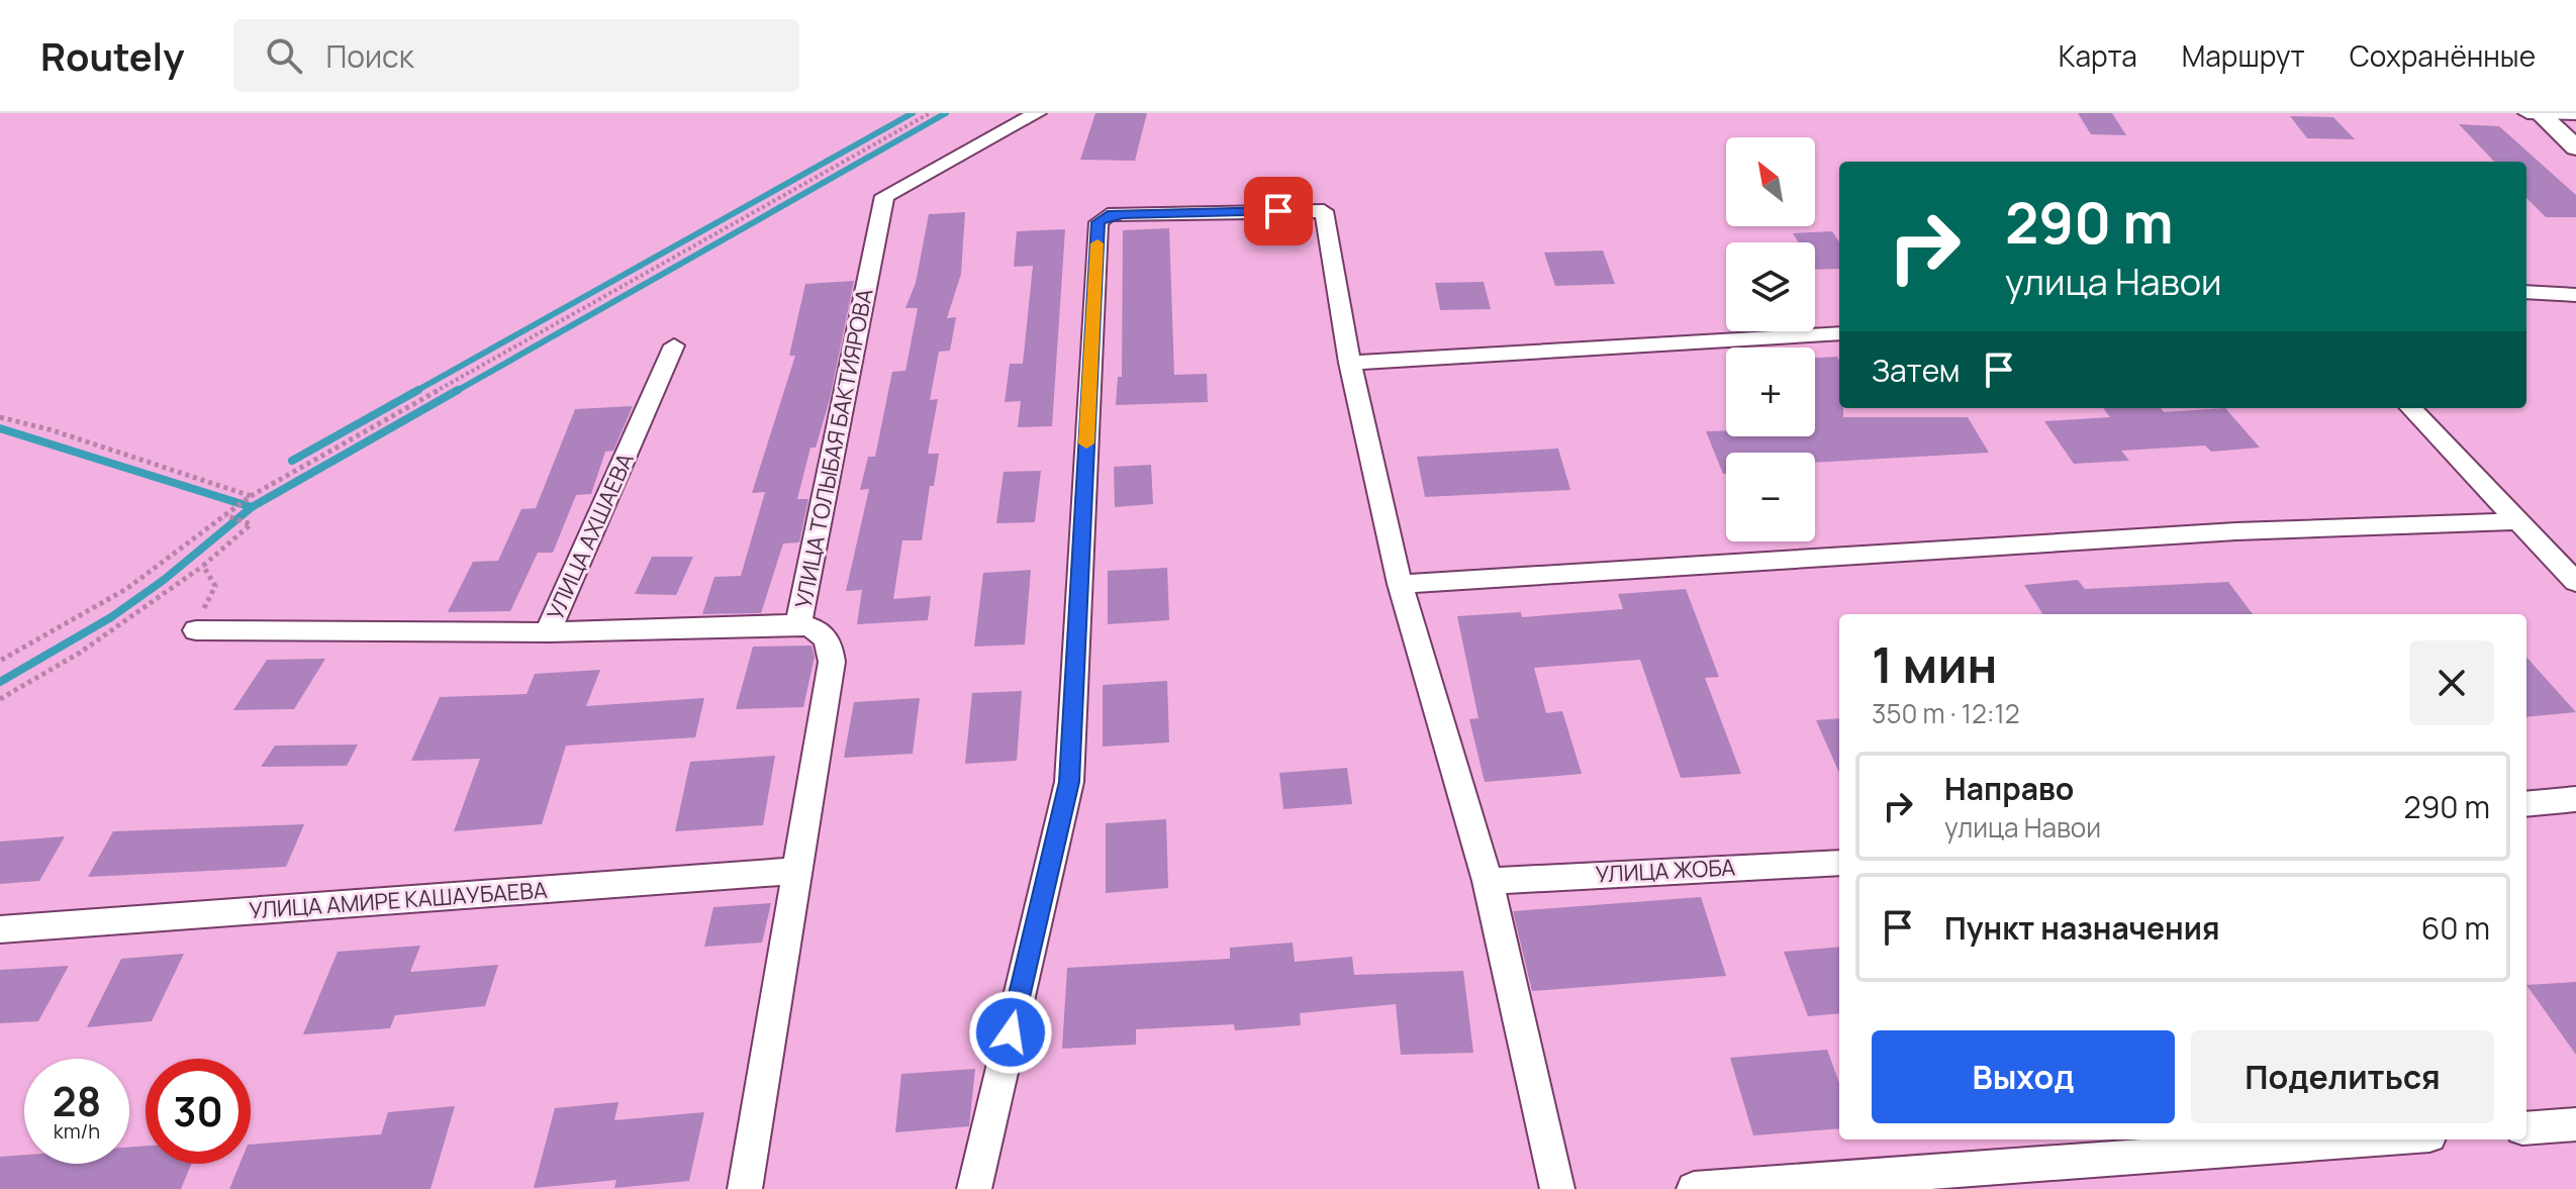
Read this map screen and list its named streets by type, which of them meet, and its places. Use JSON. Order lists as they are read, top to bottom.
{
  "streets": {
    "street": [
      "УЛИЦА ТОЛЫБАЯ БАКТИЯРОВА",
      "УЛИЦА АХШАЕВА",
      "УЛИЦА ЖОБА",
      "УЛИЦА АМИРЕ КАШАУБАЕВА"
    ]
  },
  "crossings": [
    ["УЛИЦА ТОЛЫБАЯ БАКТИЯРОВА", "УЛИЦА АХШАЕВА"],
    ["УЛИЦА ТОЛЫБАЯ БАКТИЯРОВА", "УЛИЦА АМИРЕ КАШАУБАЕВА"]
  ],
  "north": "top left",
  "page": {
    "header": "Routely",
    "search": "Поиск",
    "nav": ["Карта", "Маршрут", "Сохранённые"],
    "map_buttons": ["+", "−"],
    "turn": ["290 m", "улица Навои"],
    "then": "Затем",
    "heading": ["1 мин", "350 m · 12:12"],
    "list": [
      {
        "name": "Направо",
        "note": "улица Навои",
        "value": "290 m"
      },
      {
        "name": "Пункт назначения",
        "value": "60 m"
      }
    ],
    "buttons": ["Выход", "Поделиться"],
    "speed": "28 km/h",
    "limit": "30"
  }
}
